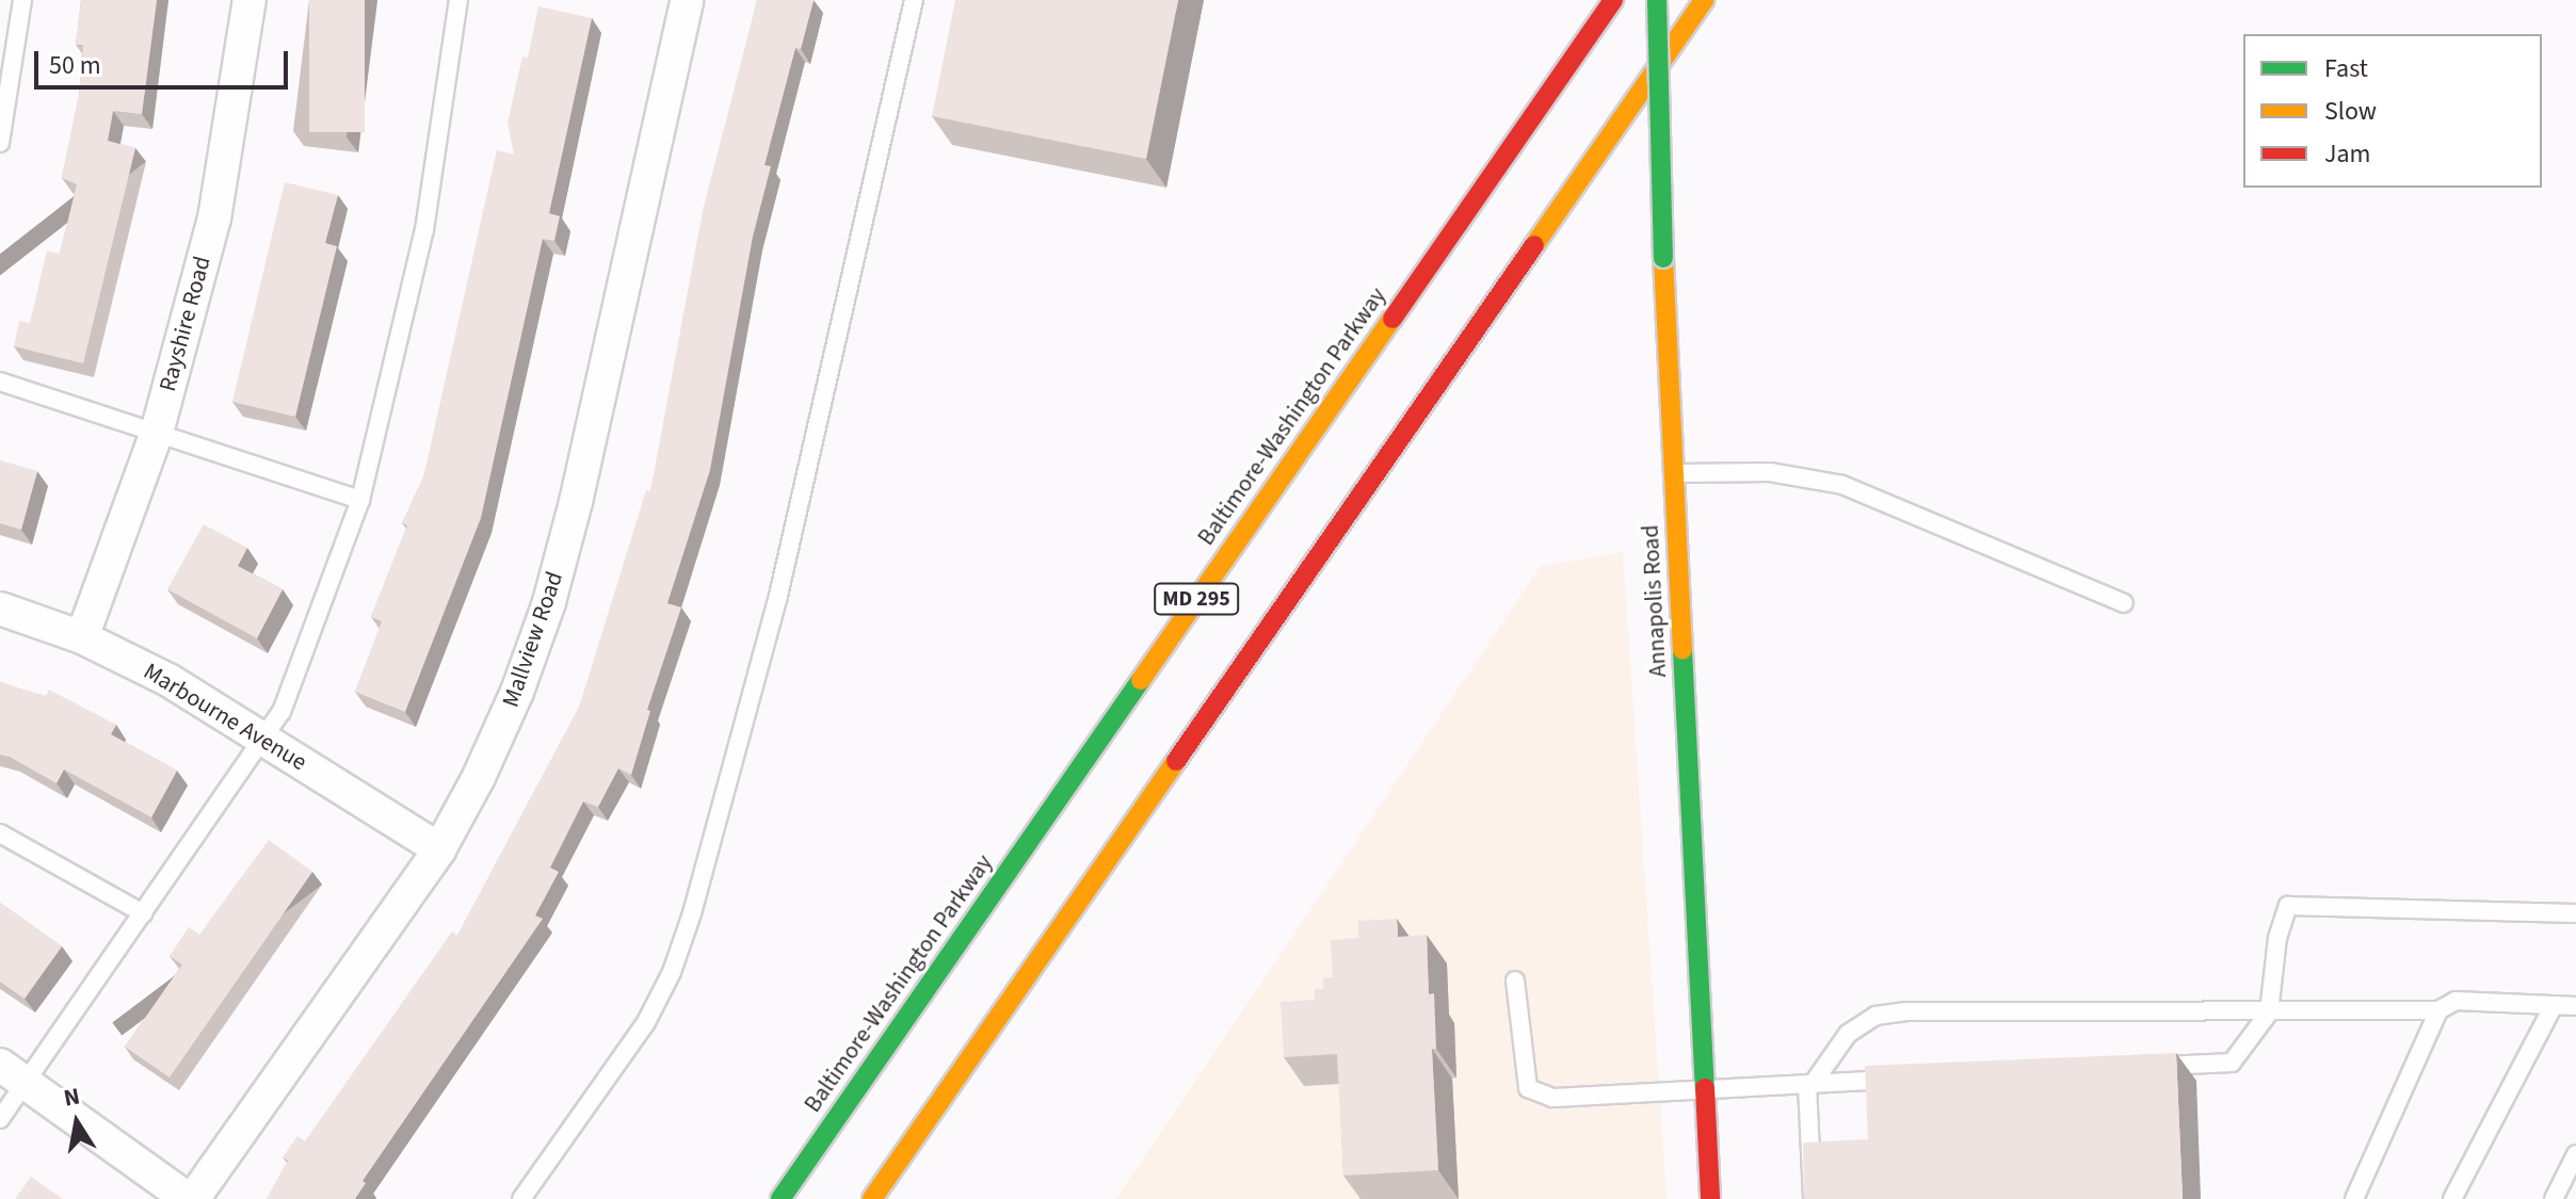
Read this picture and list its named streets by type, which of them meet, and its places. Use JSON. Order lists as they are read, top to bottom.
{
  "streets": {
    "main road": ["Baltimore-Washington Parkway", "MD 295", "Annapolis Road"],
    "street": ["Rayshire Road", "Mallview Road", "Marbourne Avenue"]
  },
  "crossings": [
    ["Rayshire Road", "Marbourne Avenue"],
    ["Mallview Road", "Marbourne Avenue"]
  ],
  "legend": ["Fast", "Slow", "Jam"],
  "scale_bar": "50 m",
  "north": "top"
}
